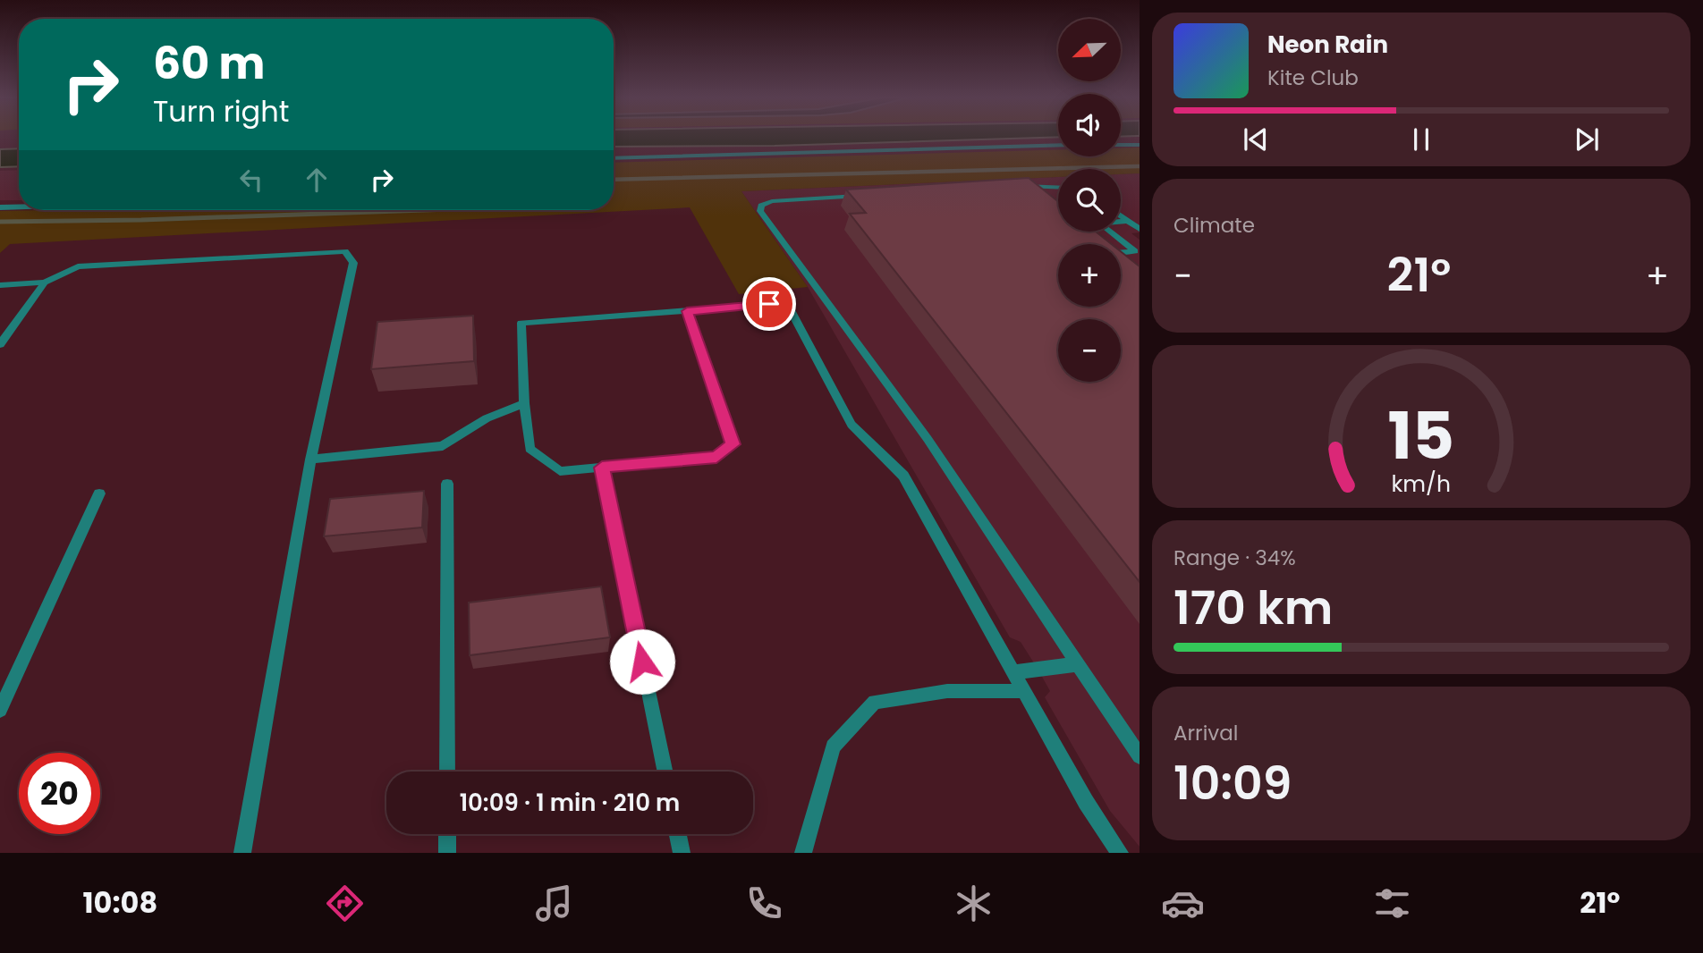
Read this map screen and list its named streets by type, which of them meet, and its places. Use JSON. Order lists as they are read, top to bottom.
{
  "north": "bottom left",
  "page": {
    "map_buttons": ["+", "−"],
    "turn": ["60 m", "Turn right"],
    "song": ["Neon Rain", "Kite Club"],
    "tile": [
      "Climate",
      ["Range · 34%", "170 km"],
      ["Arrival", "10:09"]
    ],
    "heat": ["−", "21°", "+"],
    "limit": "20",
    "trip": "10:09 · 1 min · 210 m",
    "tabs": ["10:08", "21°"],
    "gauge": ["15", "km/h"]
  }
}
